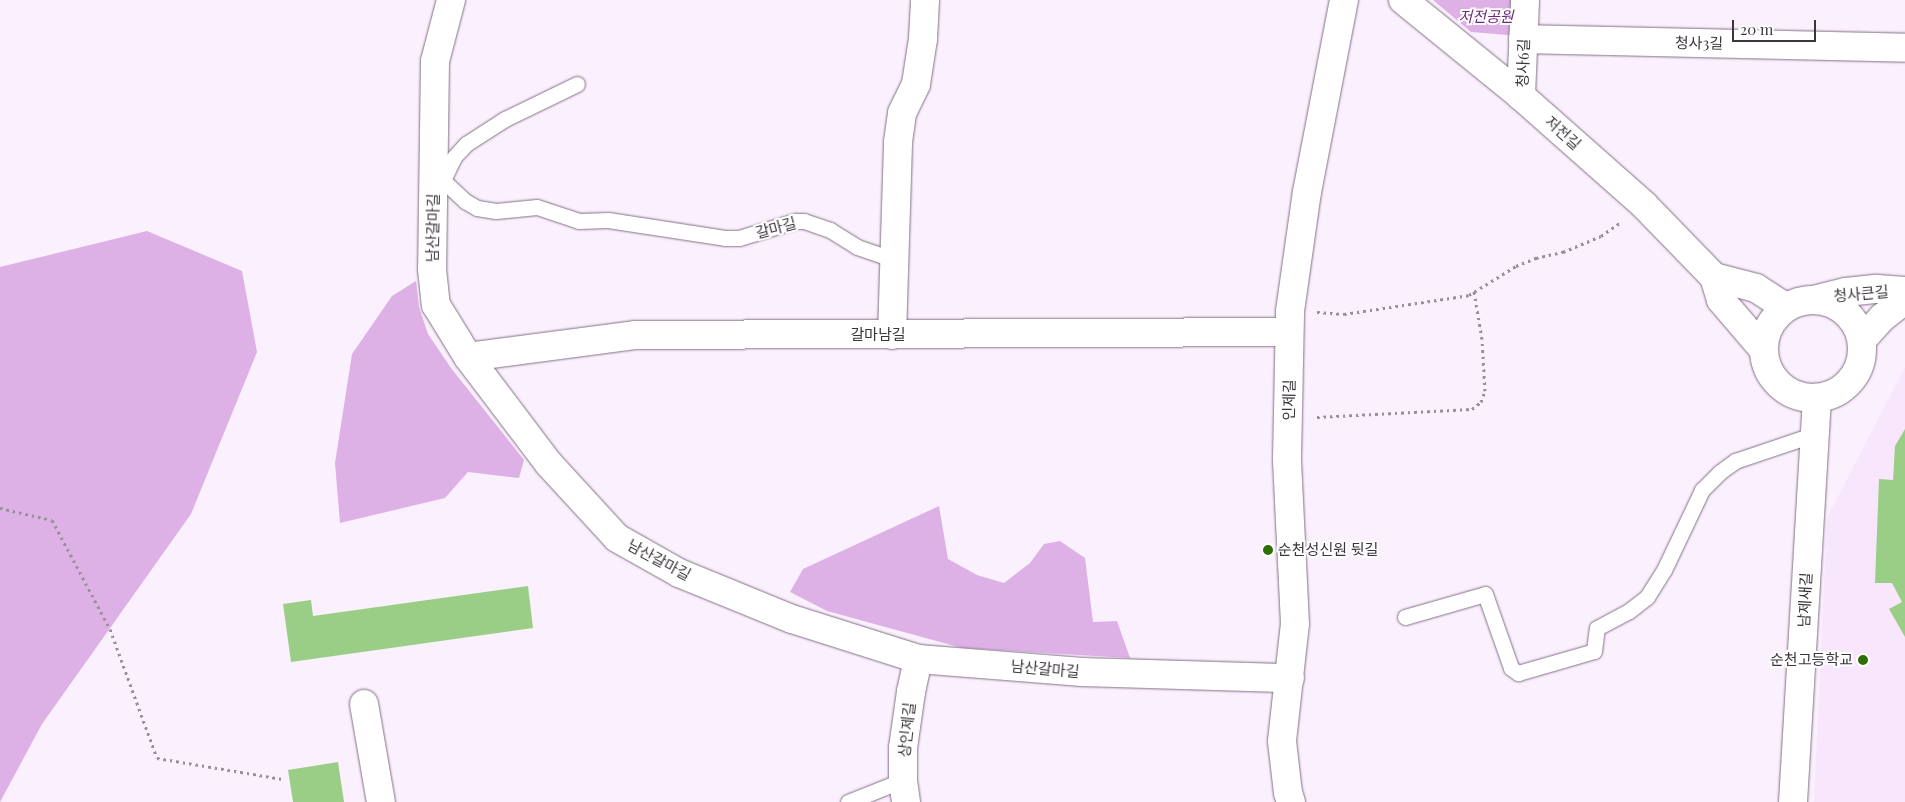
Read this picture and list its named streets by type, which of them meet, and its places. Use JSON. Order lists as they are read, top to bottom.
{
  "streets": {
    "street": [
      "청사3길",
      "청사6길",
      "저전길",
      "남산갈마길",
      "청사큰길",
      "갈마남길",
      "인제길",
      "남제새길",
      "상인제길"
    ],
    "lane": ["갈마길"]
  },
  "crossings": [
    ["청사3길", "청사6길"],
    ["청사6길", "저전길"],
    ["저전길", "청사큰길"],
    ["저전길", "남제새길"],
    ["남산갈마길", "갈마길"],
    ["남산갈마길", "갈마남길"],
    ["남산갈마길", "인제길"],
    ["남산갈마길", "상인제길"],
    ["청사큰길", "남제새길"],
    ["갈마남길", "인제길"]
  ],
  "parks": ["저전공원"],
  "places": ["순천성신원 뒷길", "순천고등학교"],
  "scale_bar": "20 m"
}
